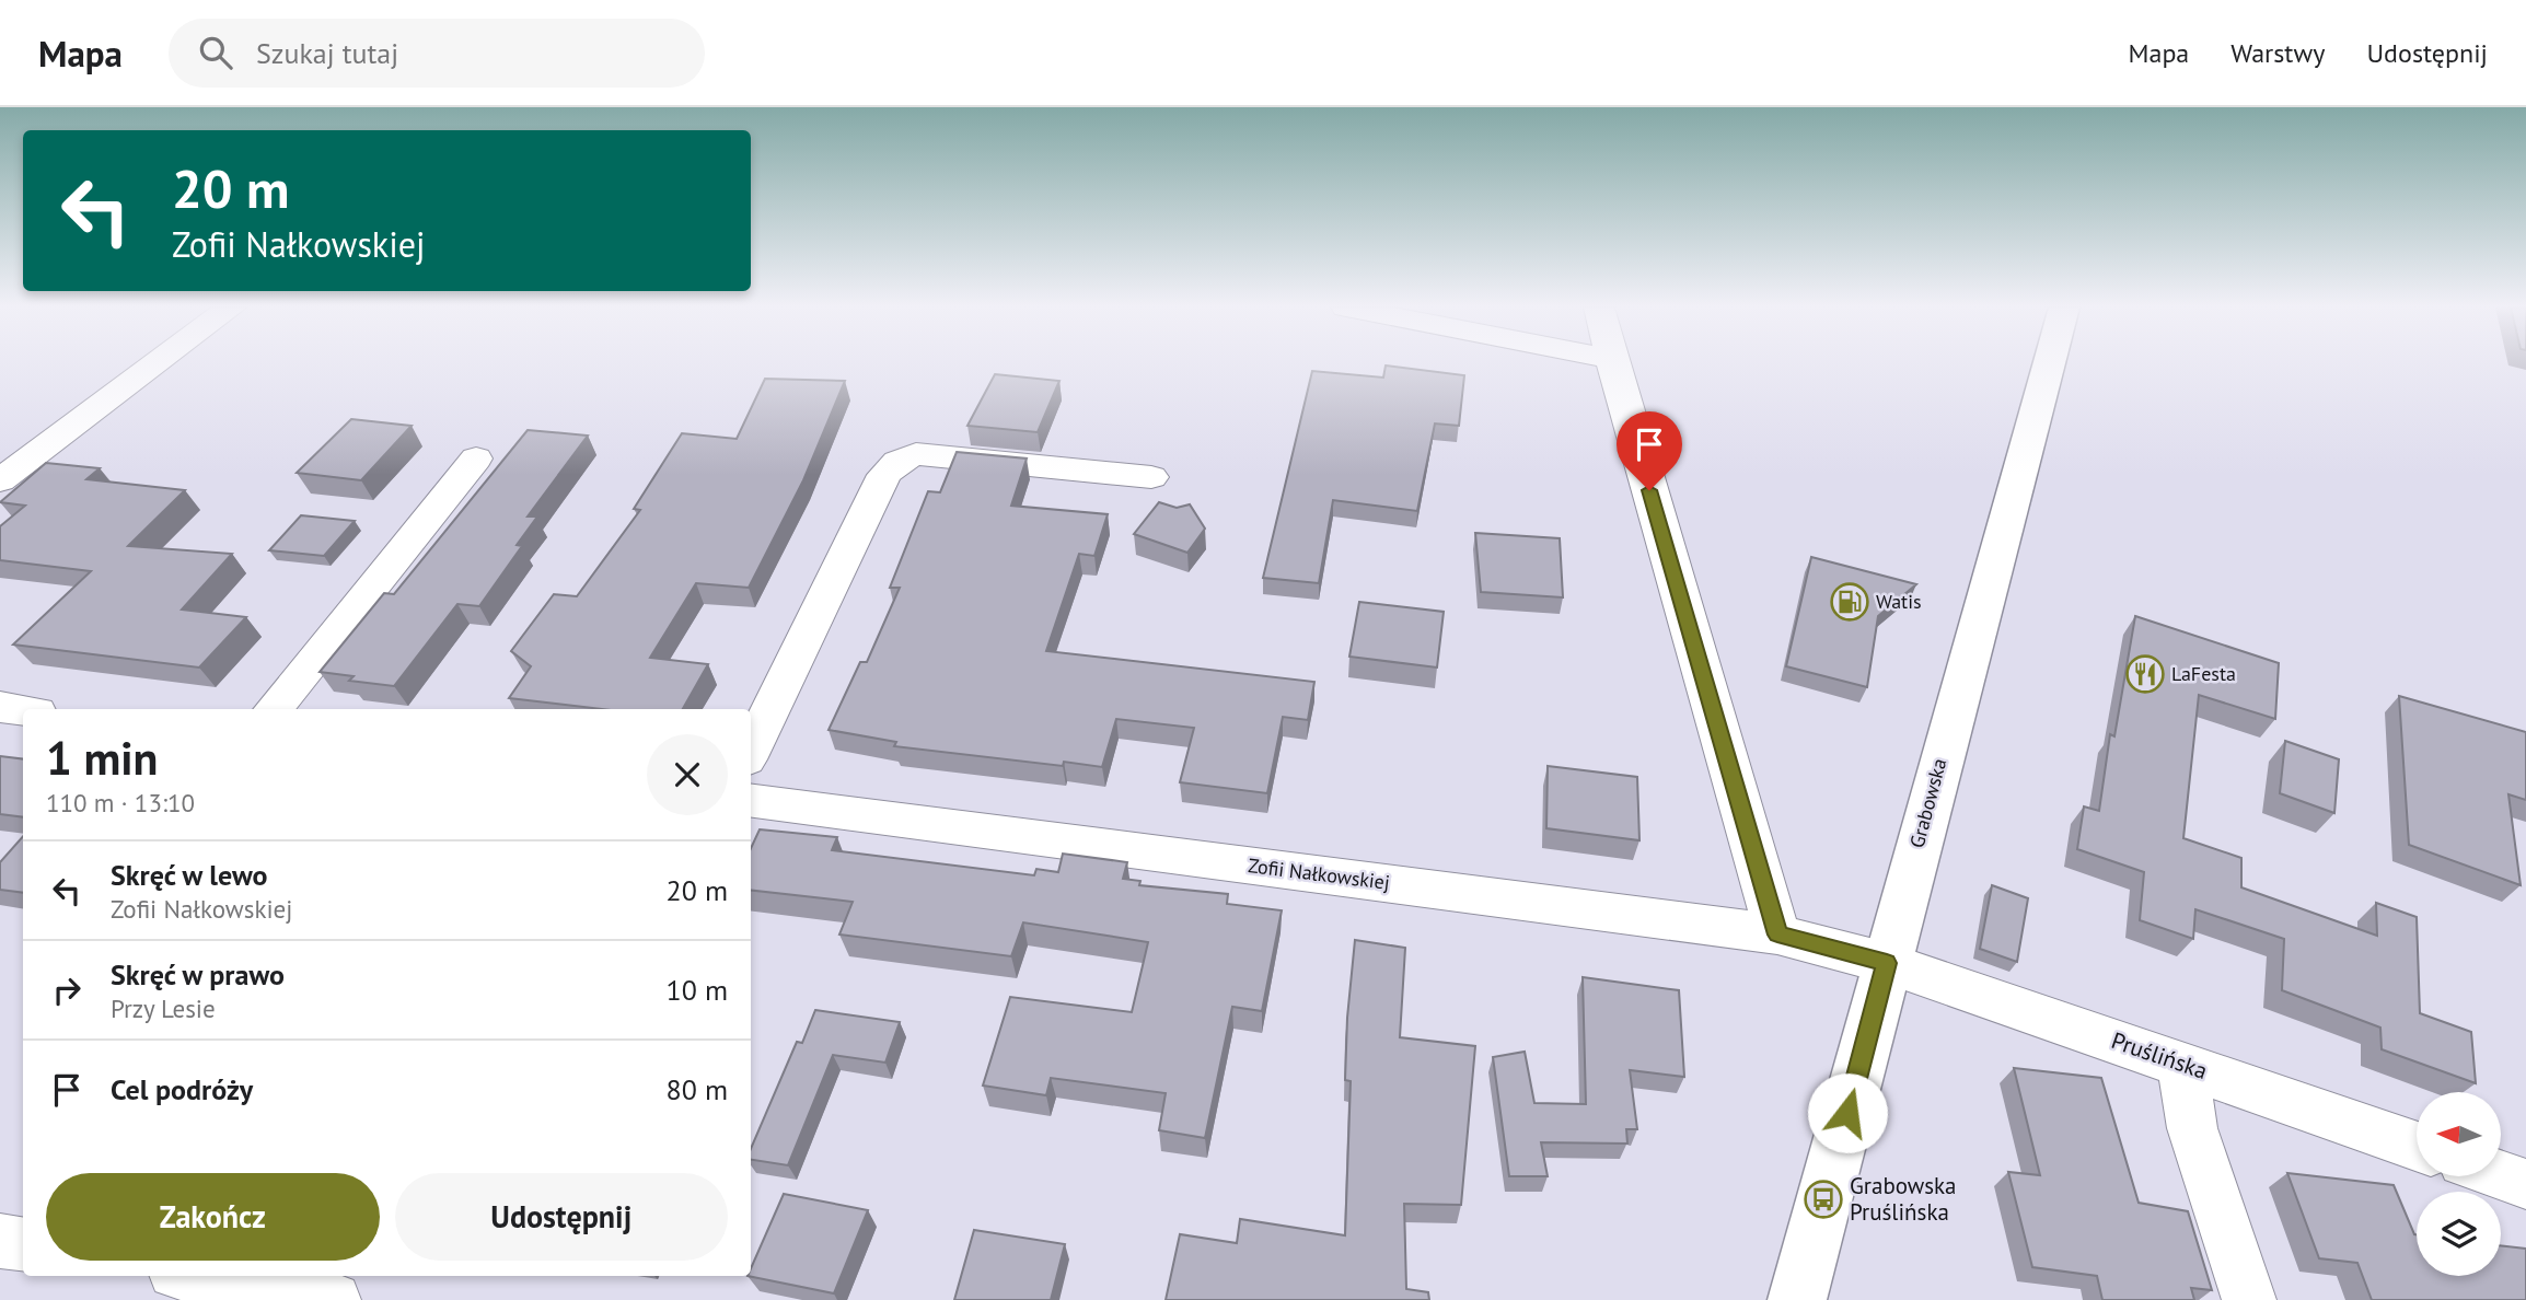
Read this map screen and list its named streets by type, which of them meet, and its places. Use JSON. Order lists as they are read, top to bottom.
{
  "streets": {
    "street": ["Grabowska", "Zofii Nałkowskiej", "Pruślińska"]
  },
  "crossings": [
    ["Grabowska", "Zofii Nałkowskiej"],
    ["Grabowska", "Pruślińska"],
    ["Zofii Nałkowskiej", "Pruślińska"]
  ],
  "places": {
    "fuel station": ["Watis"],
    "restaurant": ["LaFesta"],
    "bus stop": ["Grabowska Pruślińska"]
  },
  "north": "left",
  "page": {
    "header": "Mapa",
    "search": "Szukaj tutaj",
    "nav": ["Mapa", "Warstwy", "Udostępnij"],
    "turn": ["20 m", "Zofii Nałkowskiej"],
    "heading": ["1 min", "110 m · 13:10"],
    "list": [
      {
        "name": "Skręć w lewo",
        "note": "Zofii Nałkowskiej",
        "value": "20 m"
      },
      {
        "name": "Skręć w prawo",
        "note": "Przy Lesie",
        "value": "10 m"
      },
      {
        "name": "Cel podróży",
        "value": "80 m"
      }
    ],
    "buttons": ["Zakończ", "Udostępnij"]
  }
}
